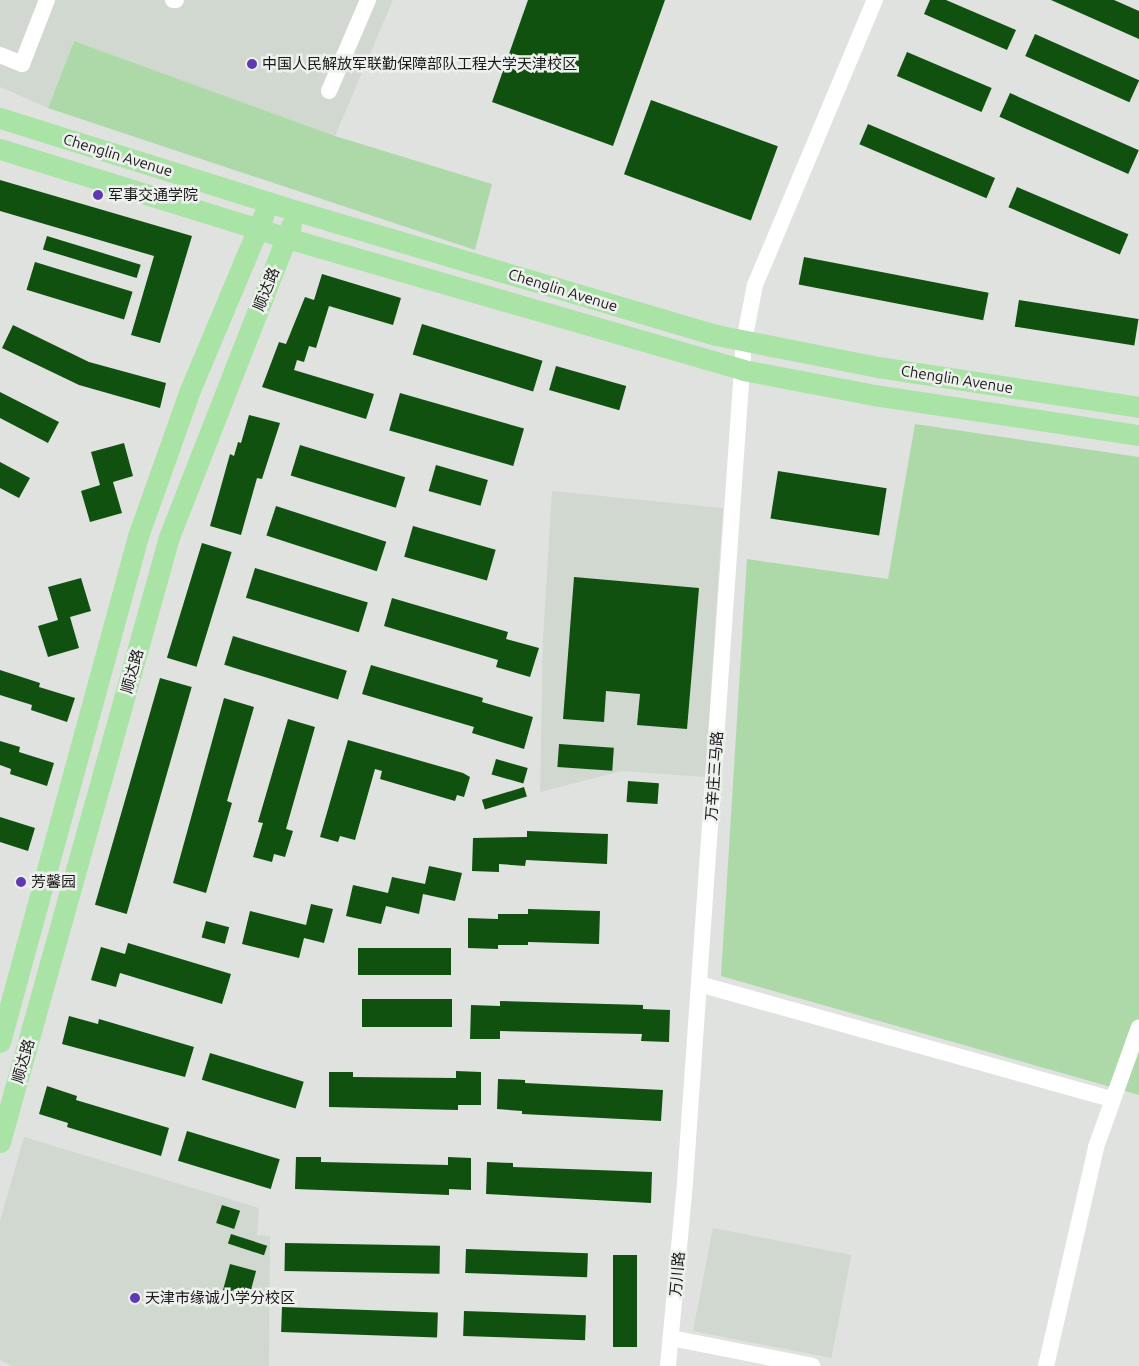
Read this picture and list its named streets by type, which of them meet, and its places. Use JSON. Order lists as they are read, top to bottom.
{
  "streets": {
    "main road": ["Chenglin Avenue", "顺达路"],
    "street": ["万辛庄三马路", "万川路"]
  },
  "crossings": [
    ["Chenglin Avenue", "顺达路"],
    ["Chenglin Avenue", "万辛庄三马路"],
    ["万辛庄三马路", "万川路"]
  ],
  "places": [
    "中国人民解放军联勤保障部队工程大学天津校区",
    "军事交通学院",
    "芳馨园",
    "天津市缘诚小学分校区"
  ]
}
